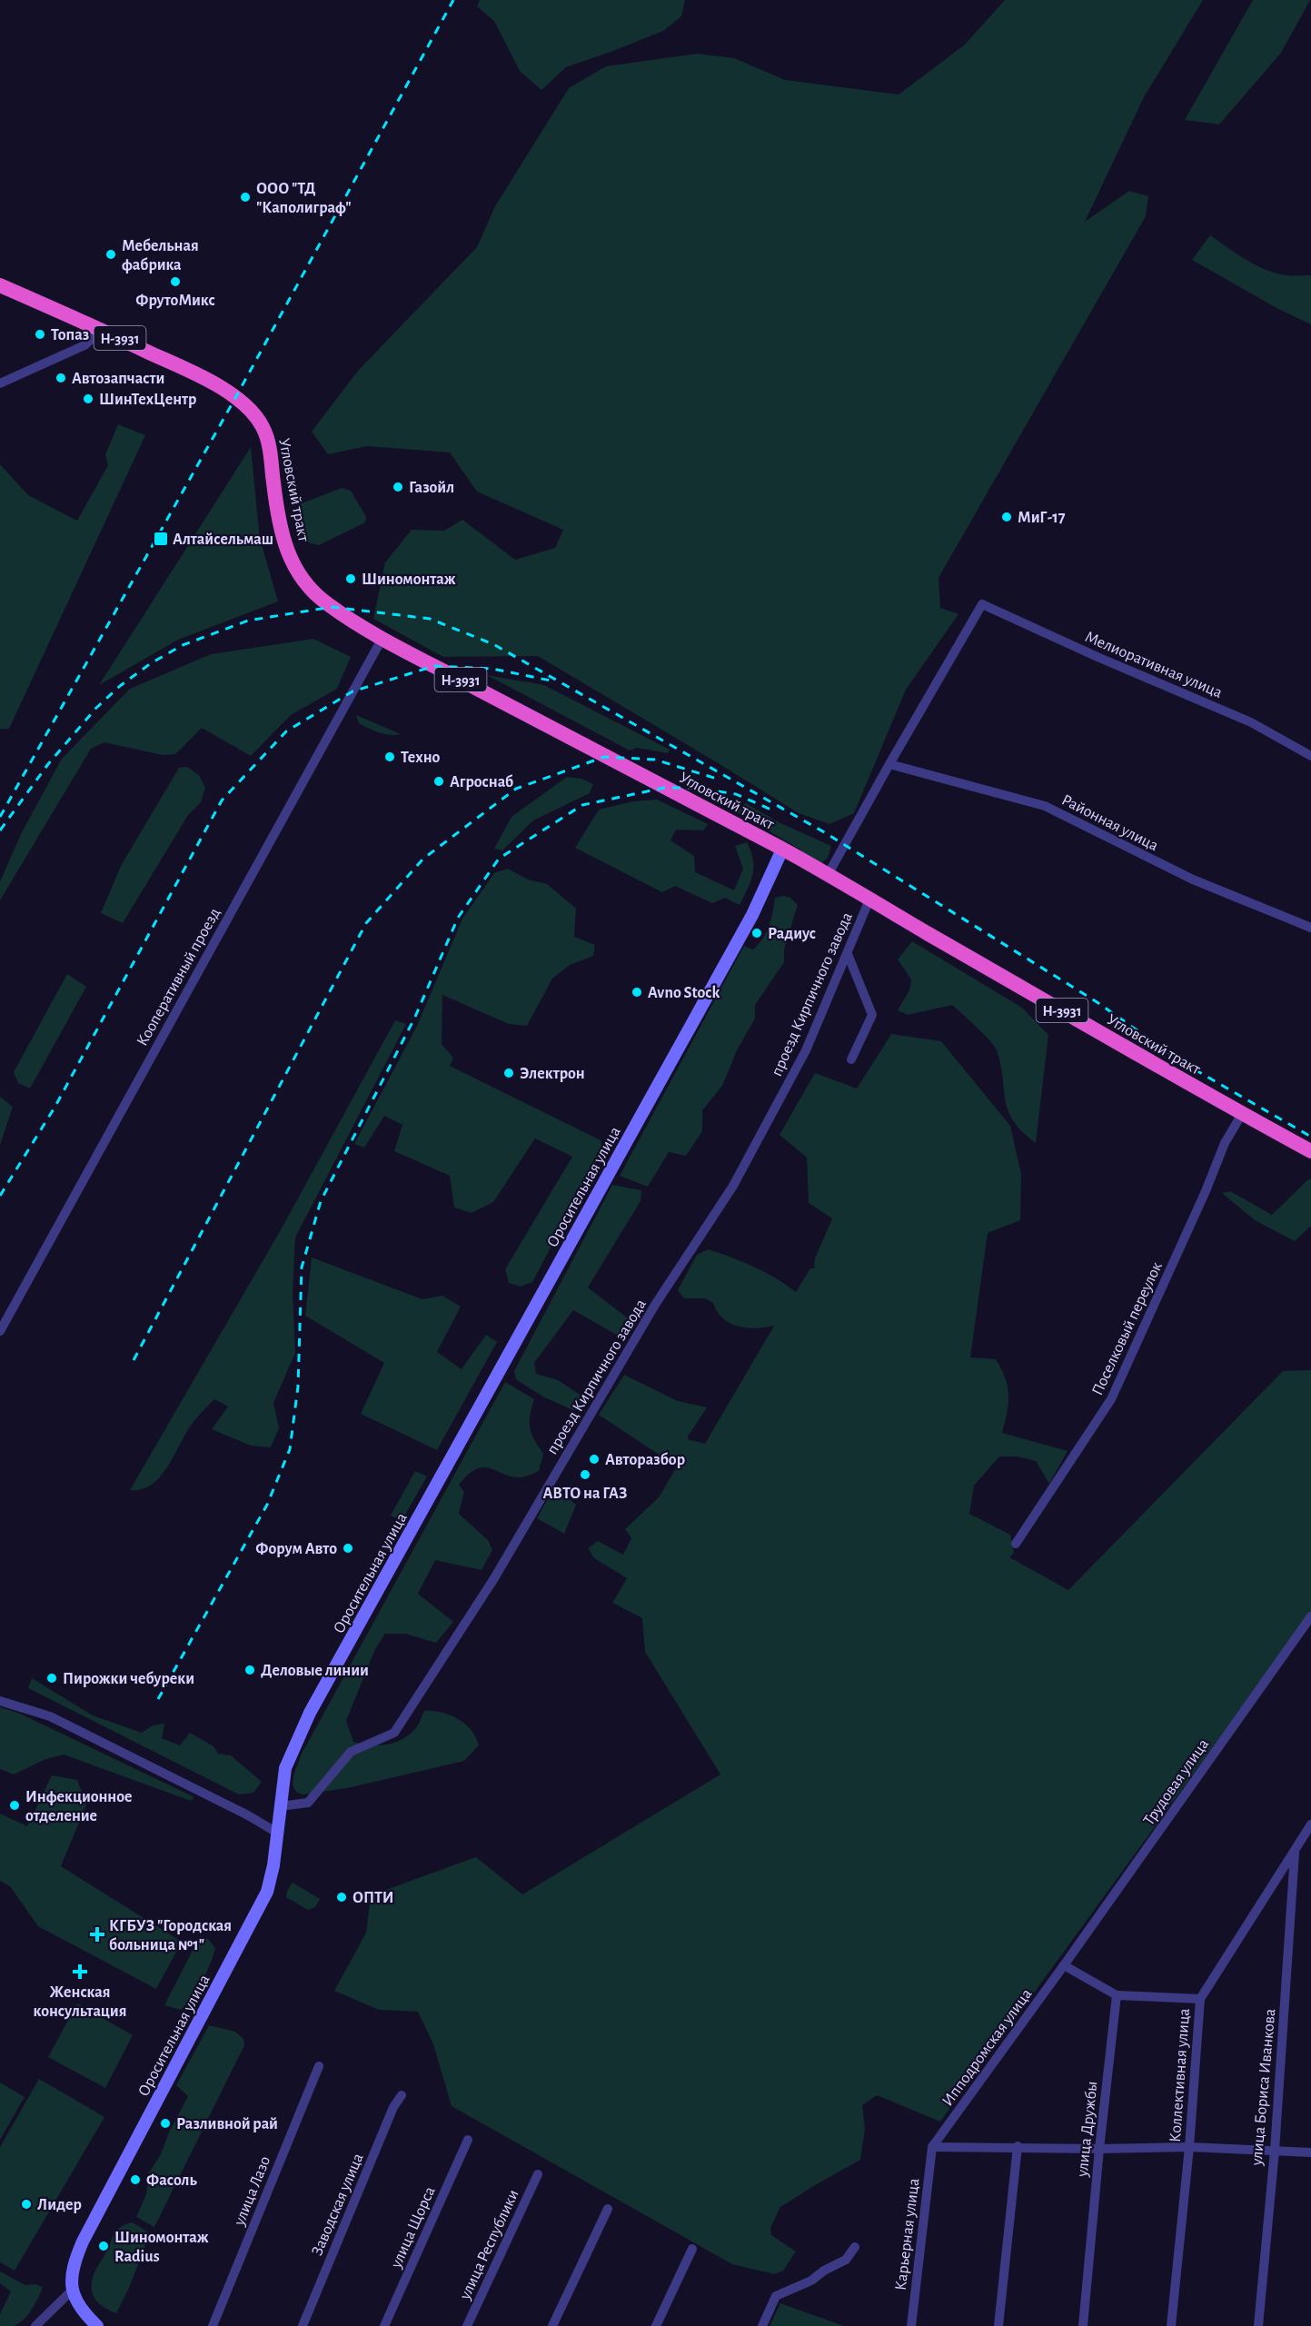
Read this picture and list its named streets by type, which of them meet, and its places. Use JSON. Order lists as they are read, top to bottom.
{
  "streets": {
    "highway": ["Н-3931", "Угловский тракт"],
    "main road": ["Оросительная улица"],
    "street": [
      "Мелиоративная улица",
      "Районная улица",
      "Кооперативный проезд",
      "проезд Кирпичного завода",
      "Поселковый переулок",
      "Трудовая улица",
      "Ипподромская улица",
      "Коллективная улица",
      "улица Бориса Иванкова",
      "улица Дружбы",
      "улица Лазо",
      "Заводская улица",
      "улица Щорса",
      "Карьерная улица",
      "улица Республики"
    ]
  },
  "crossings": [
    ["Н-3931", "Угловский тракт"],
    ["Угловский тракт", "Кооперативный проезд"],
    ["Угловский тракт", "проезд Кирпичного завода"],
    ["Угловский тракт", "Оросительная улица"],
    ["Угловский тракт", "Поселковый переулок"],
    ["Мелиоративная улица", "Районная улица"],
    ["проезд Кирпичного завода", "Оросительная улица"],
    ["Трудовая улица", "Ипподромская улица"],
    ["Ипподромская улица", "Карьерная улица"],
    ["Коллективная улица", "улица Бориса Иванкова"]
  ],
  "places": {
    "other": [
      "ООО \"ТД \"Каполиграф\"",
      "Мебельная фабрика",
      "ФрутоМикс",
      "Топаз",
      "Автозапчасти",
      "ШинТехЦентр",
      "Газойл",
      "МиГ-17",
      "Шиномонтаж",
      "Техно",
      "Агроснаб",
      "Радиус",
      "Avno Stoсk",
      "Электрон",
      "Авторазбор",
      "АВТО на ГАЗ",
      "Форум Авто",
      "Деловые линии",
      "Пирожки чебуреки",
      "Инфекционное отделение",
      "ОПТИ",
      "Разливной рай",
      "Фасоль",
      "Лидер",
      "Шиномонтаж Radius"
    ],
    "transit": ["Алтайсельмаш"],
    "health": ["КГБУЗ \"Городская больница №1\"", "Женская консультация"]
  }
}
